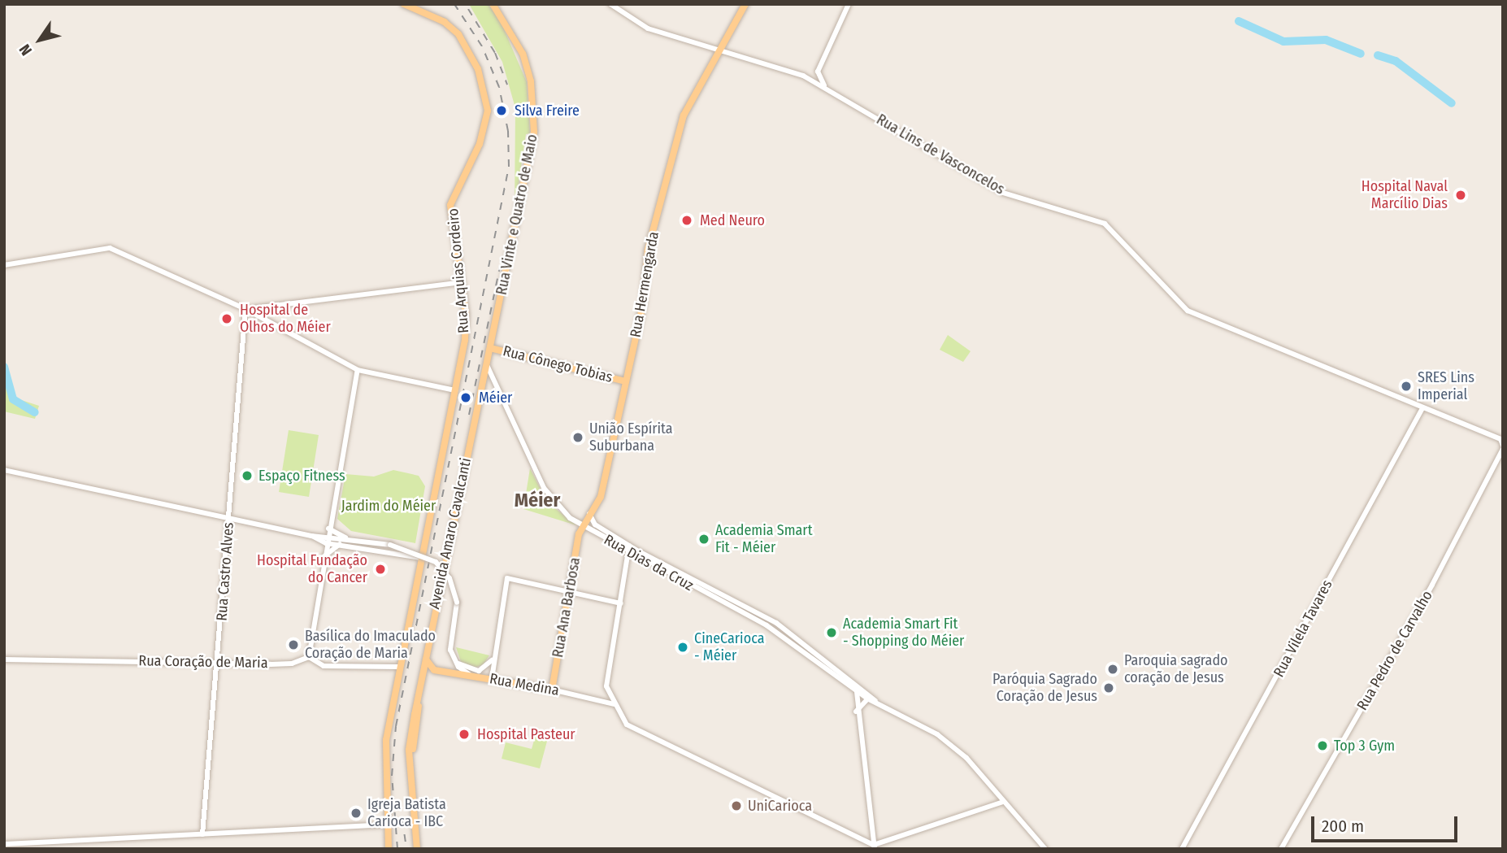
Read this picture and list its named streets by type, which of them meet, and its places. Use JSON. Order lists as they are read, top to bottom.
{
  "streets": {
    "main road": [
      "Rua Vinte e Quatro de Maio",
      "Rua Arquias Cordeiro",
      "Rua Hermengarda",
      "Rua Cônego Tobias",
      "Avenida Amaro Cavalcanti",
      "Rua Ana Barbosa",
      "Rua Medina"
    ],
    "street": [
      "Rua Lins de Vasconcelos",
      "Rua Dias da Cruz",
      "Rua Castro Alves",
      "Rua Vilela Tavares",
      "Rua Pedro de Carvalho",
      "Rua Coração de Maria"
    ]
  },
  "crossings": [
    ["Rua Lins de Vasconcelos", "Rua Hermengarda"],
    ["Rua Lins de Vasconcelos", "Rua Vilela Tavares"],
    ["Rua Lins de Vasconcelos", "Rua Pedro de Carvalho"],
    ["Rua Vinte e Quatro de Maio", "Rua Cônego Tobias"],
    ["Rua Vinte e Quatro de Maio", "Avenida Amaro Cavalcanti"],
    ["Rua Vinte e Quatro de Maio", "Rua Dias da Cruz"],
    ["Rua Hermengarda", "Rua Cônego Tobias"],
    ["Rua Hermengarda", "Rua Dias da Cruz"],
    ["Rua Hermengarda", "Rua Ana Barbosa"],
    ["Avenida Amaro Cavalcanti", "Rua Dias da Cruz"],
    ["Rua Dias da Cruz", "Rua Ana Barbosa"],
    ["Rua Castro Alves", "Rua Coração de Maria"],
    ["Rua Ana Barbosa", "Rua Medina"]
  ],
  "districts": ["Méier"],
  "parks": ["Jardim do Méier"],
  "places": [
    "Silva Freire",
    "Hospital Naval Marcílio Dias",
    "Med Neuro",
    "Hospital de Olhos do Méier",
    "SRES Lins Imperial",
    "Méier",
    "União Espírita Suburbana",
    "Espaço Fitness",
    "Academia Smart Fit - Méier",
    "Hospital Fundação do Cancer",
    "Academia Smart Fit - Shopping do Méier",
    "Basílica do Imaculado Coração de Maria",
    "CineCarioca - Méier",
    "Paroquia sagrado coração de Jesus",
    "Paróquia Sagrado Coração de Jesus",
    "Hospital Pasteur",
    "Top 3 Gym",
    "UniCarioca",
    "Igreja Batista Carioca - IBC"
  ],
  "scale_bar": "200 m",
  "north": "bottom left"
}
